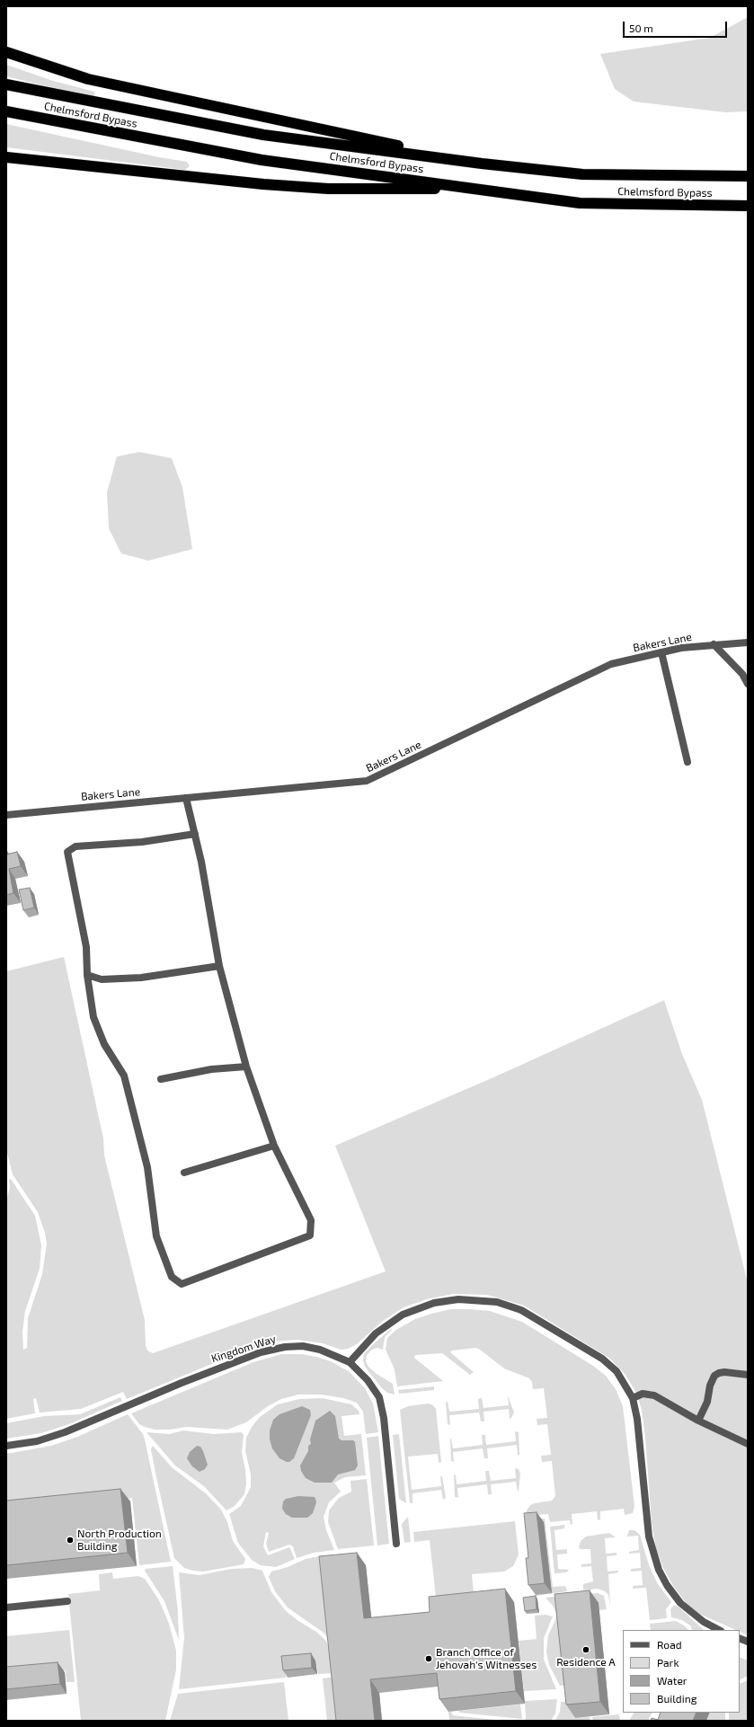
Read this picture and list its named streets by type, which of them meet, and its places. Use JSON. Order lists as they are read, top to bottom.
{
  "streets": {
    "highway": ["Chelmsford Bypass"],
    "street": ["Bakers Lane", "Kingdom Way"]
  },
  "places": ["North Production Building", "Residence A", "Branch Office of Jehovah's Witnesses"],
  "legend": [
    "Road",
    "Park",
    "Water",
    "Building"
  ],
  "scale_bar": "50 m"
}
